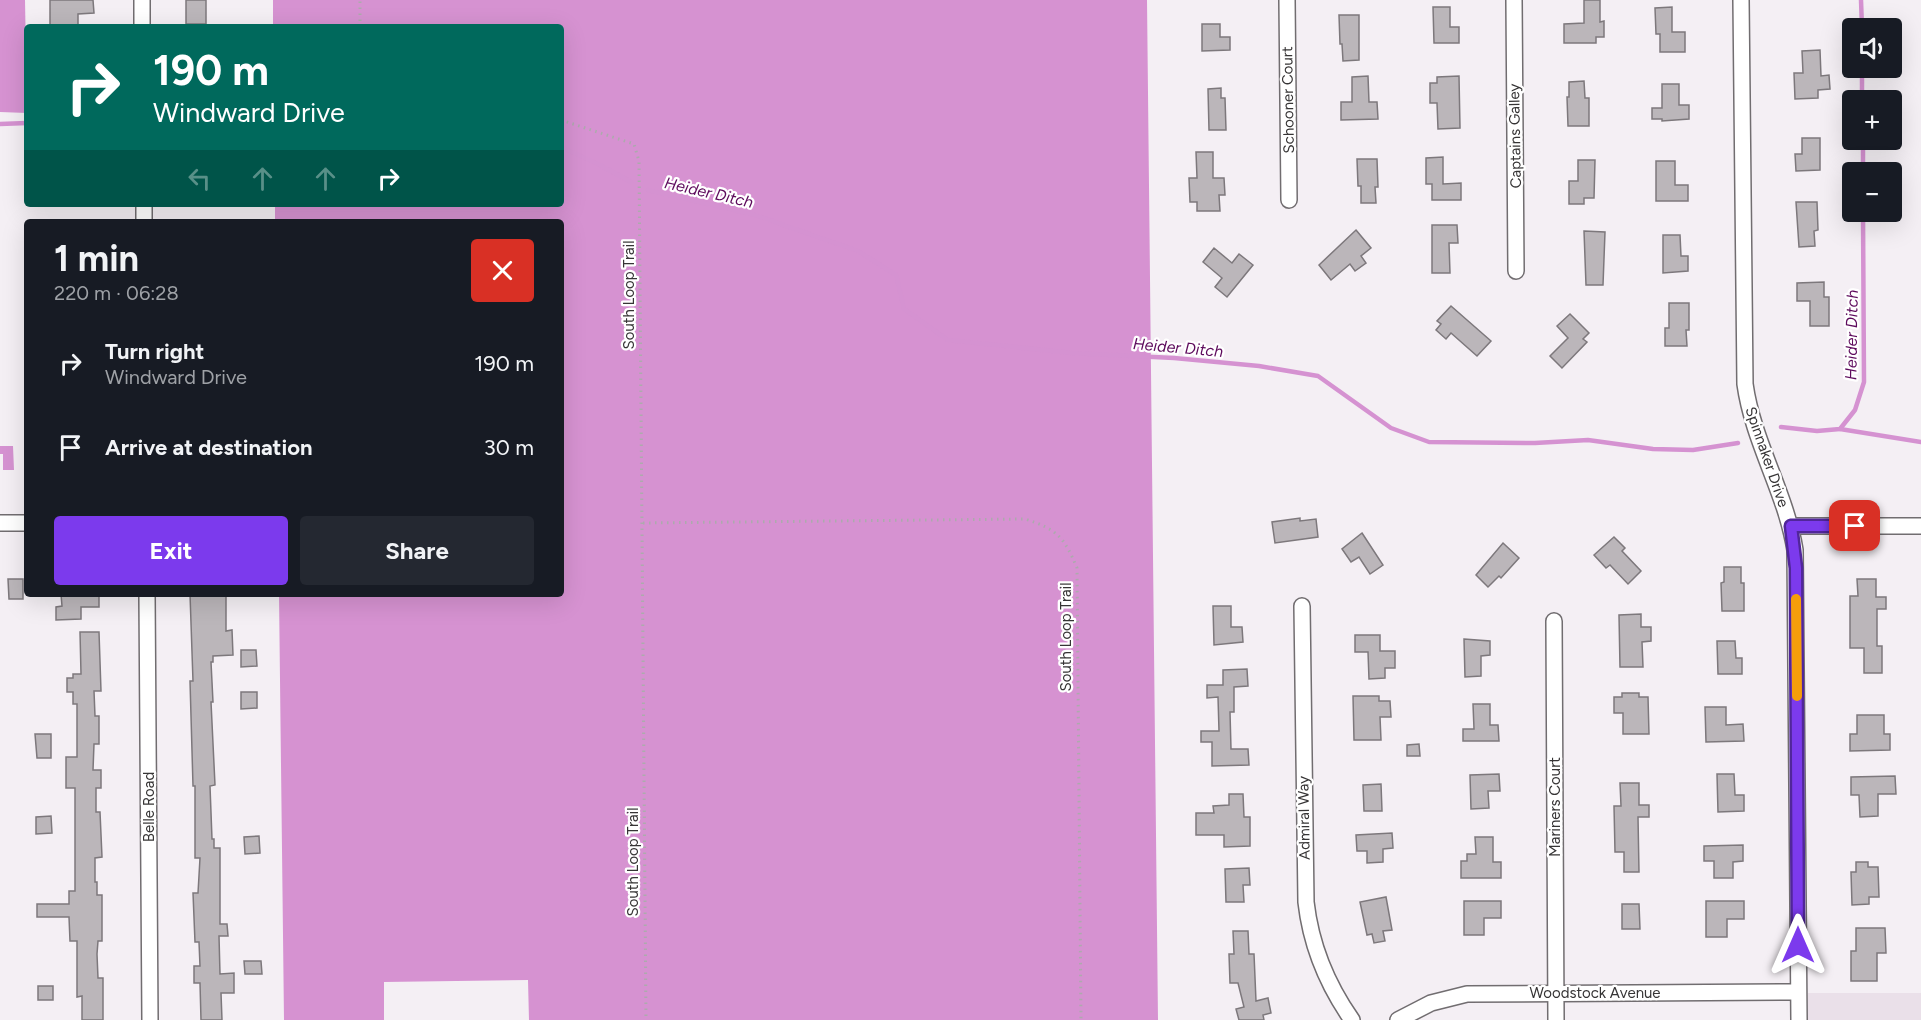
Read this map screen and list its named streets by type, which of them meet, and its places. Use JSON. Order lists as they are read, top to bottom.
{
  "streets": {
    "street": [
      "Schooner Court",
      "Captains Galley",
      "Spinnaker Drive",
      "Belle Road",
      "Mariners Court",
      "Admiral Way",
      "Woodstock Avenue"
    ],
    "path": ["South Loop Trail"]
  },
  "crossings": [
    ["Spinnaker Drive", "Woodstock Avenue"],
    ["Mariners Court", "Woodstock Avenue"]
  ],
  "water": ["Heider Ditch"],
  "page": {
    "map_buttons": ["+", "−"],
    "turn": ["190 m", "Windward Drive"],
    "heading": ["1 min", "220 m · 06:28"],
    "list": [
      {
        "name": "Turn right",
        "note": "Windward Drive",
        "value": "190 m"
      },
      {
        "name": "Arrive at destination",
        "value": "30 m"
      }
    ],
    "buttons": ["Exit", "Share"]
  }
}
